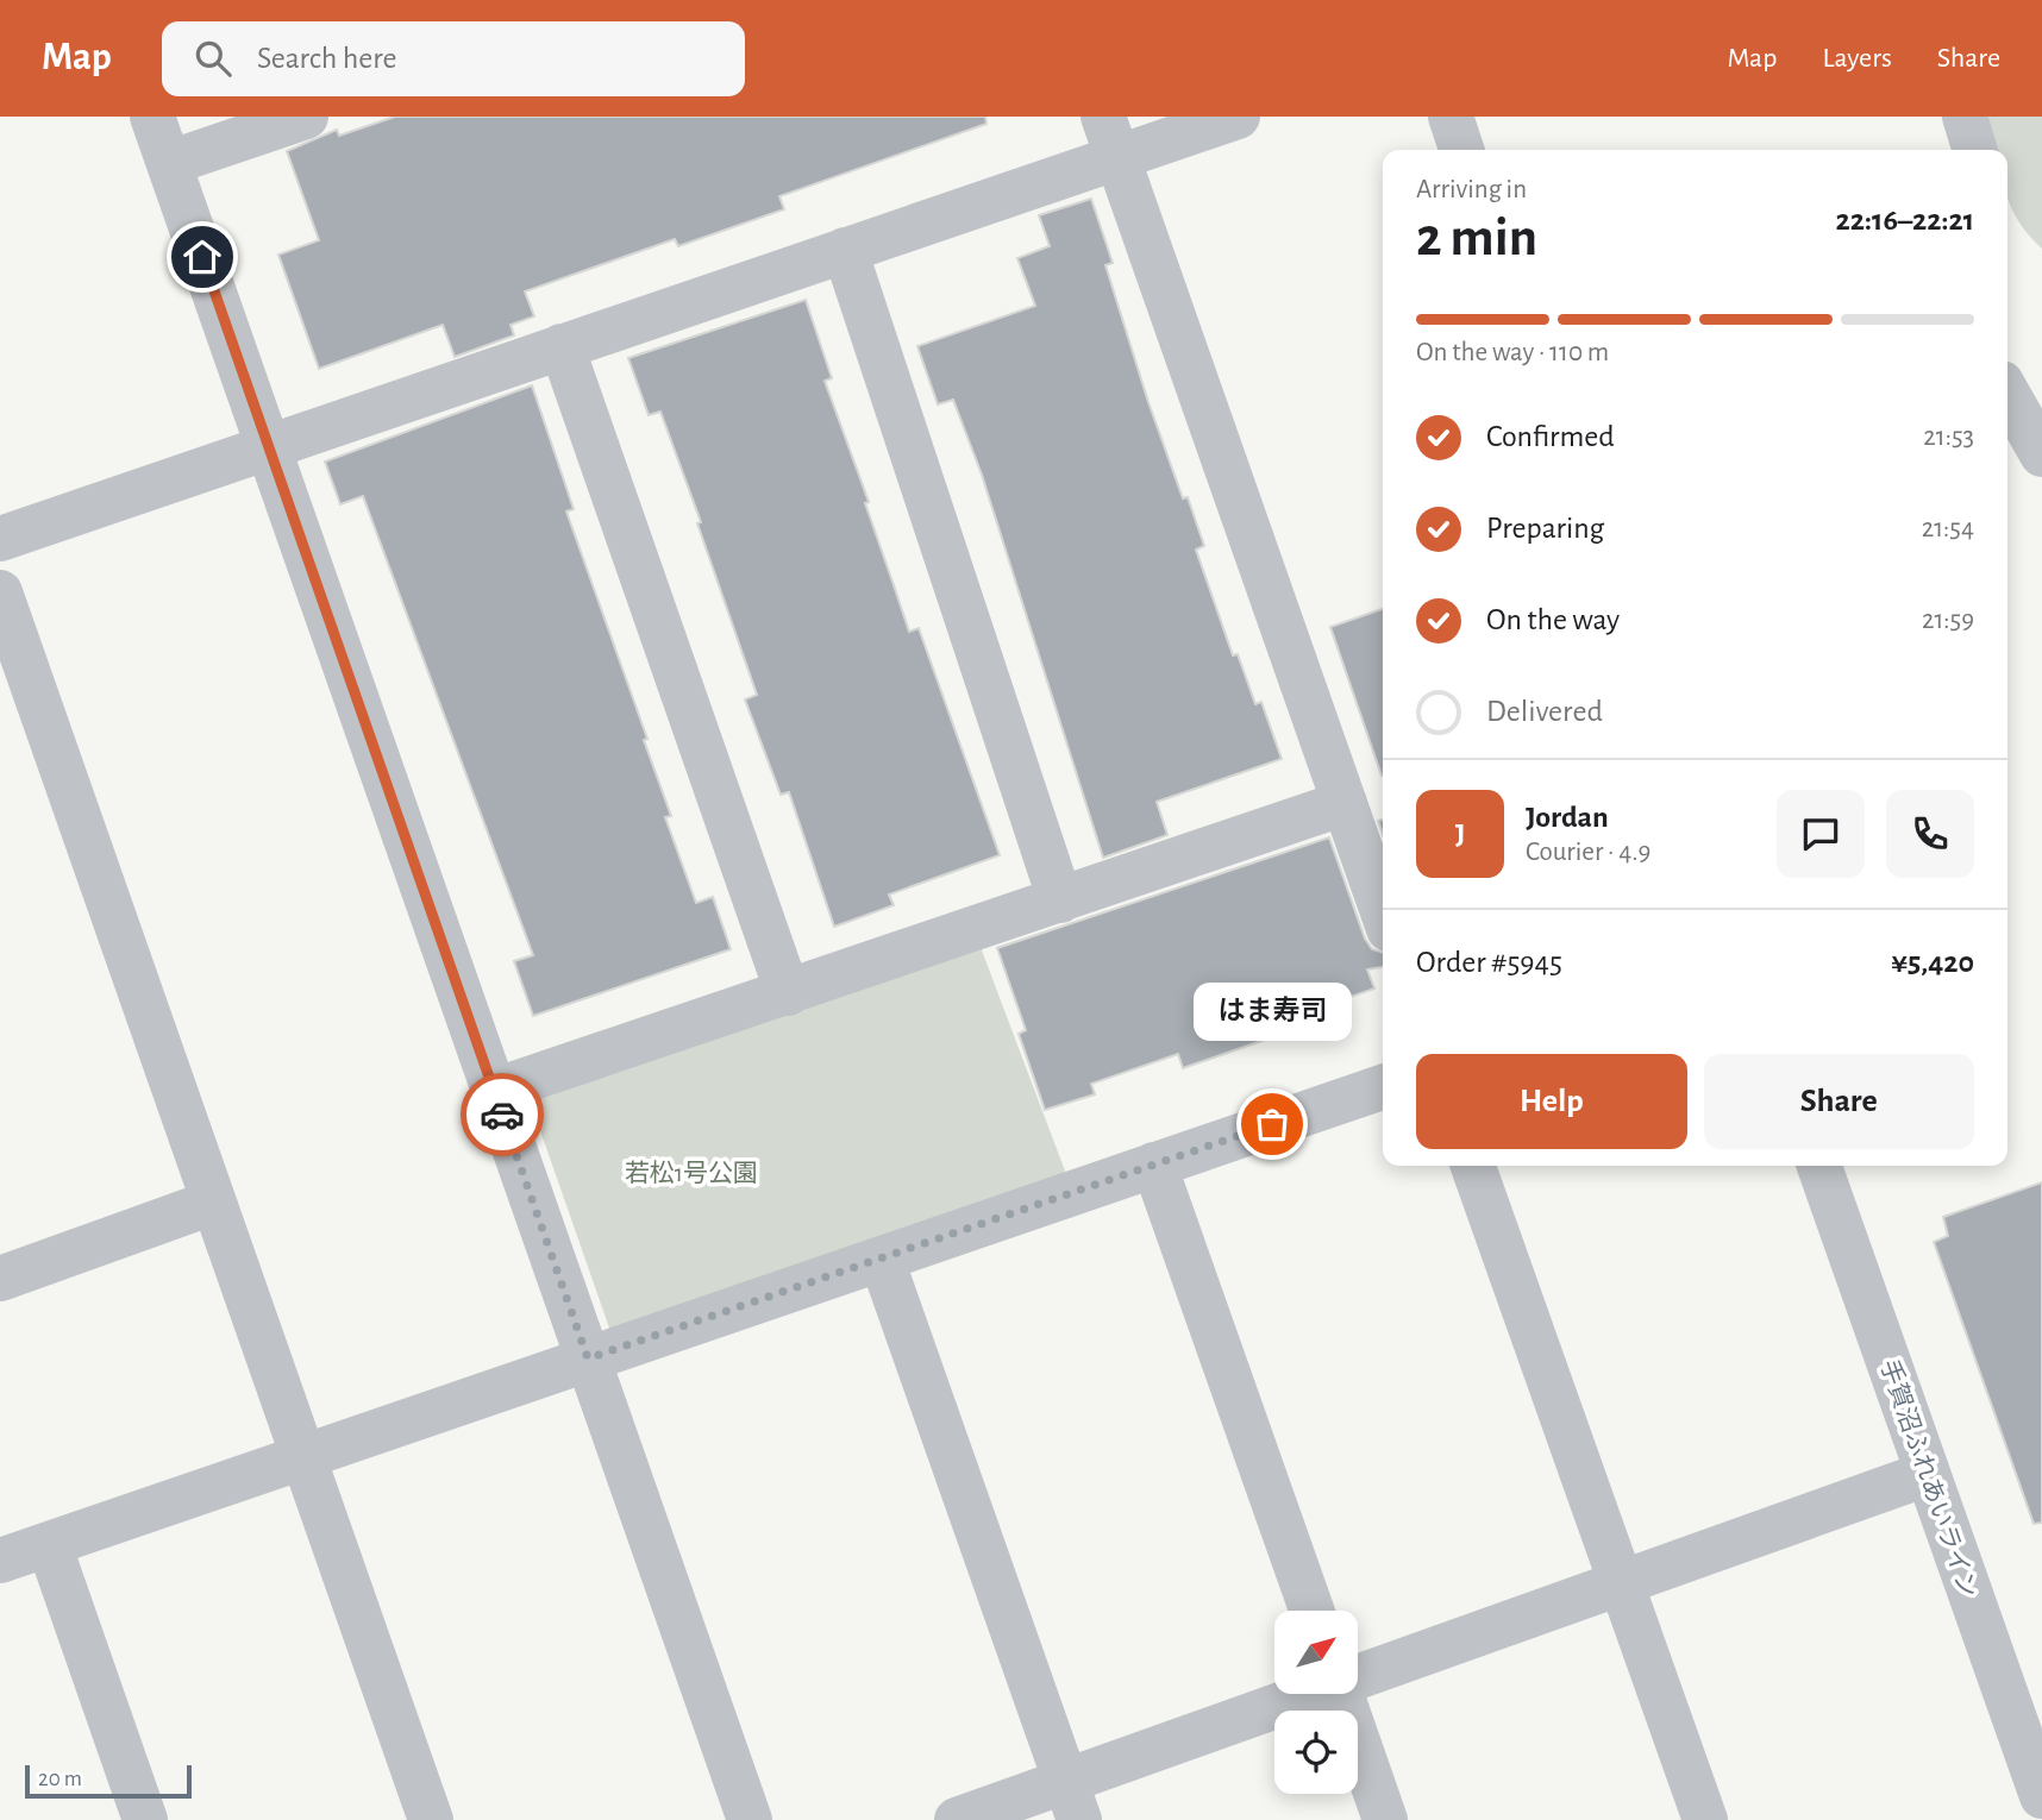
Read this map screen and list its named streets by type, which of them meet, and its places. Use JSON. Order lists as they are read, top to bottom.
{
  "streets": {
    "street": ["手賀沼ふれあいライン"]
  },
  "parks": ["若松1号公園"],
  "places": ["はま寿司"],
  "scale_bar": "20 m",
  "north": "top right",
  "page": {
    "header": "Map",
    "search": "Search here",
    "nav": ["Map", "Layers", "Share"],
    "heading": ["2 min", "Arriving in", "22:16–22:21"],
    "panel": [
      "Jordan",
      "Courier · 4.9",
      "Order #5945",
      "¥5,420"
    ],
    "bar": "On the way · 110 m",
    "list": [
      ["Confirmed", "21:53"],
      ["Preparing", "21:54"],
      ["On the way", "21:59"],
      "Delivered"
    ],
    "round": "J",
    "bubble": "はま寿司",
    "buttons": ["Help", "Share"],
    "scale": "20 m"
  }
}
